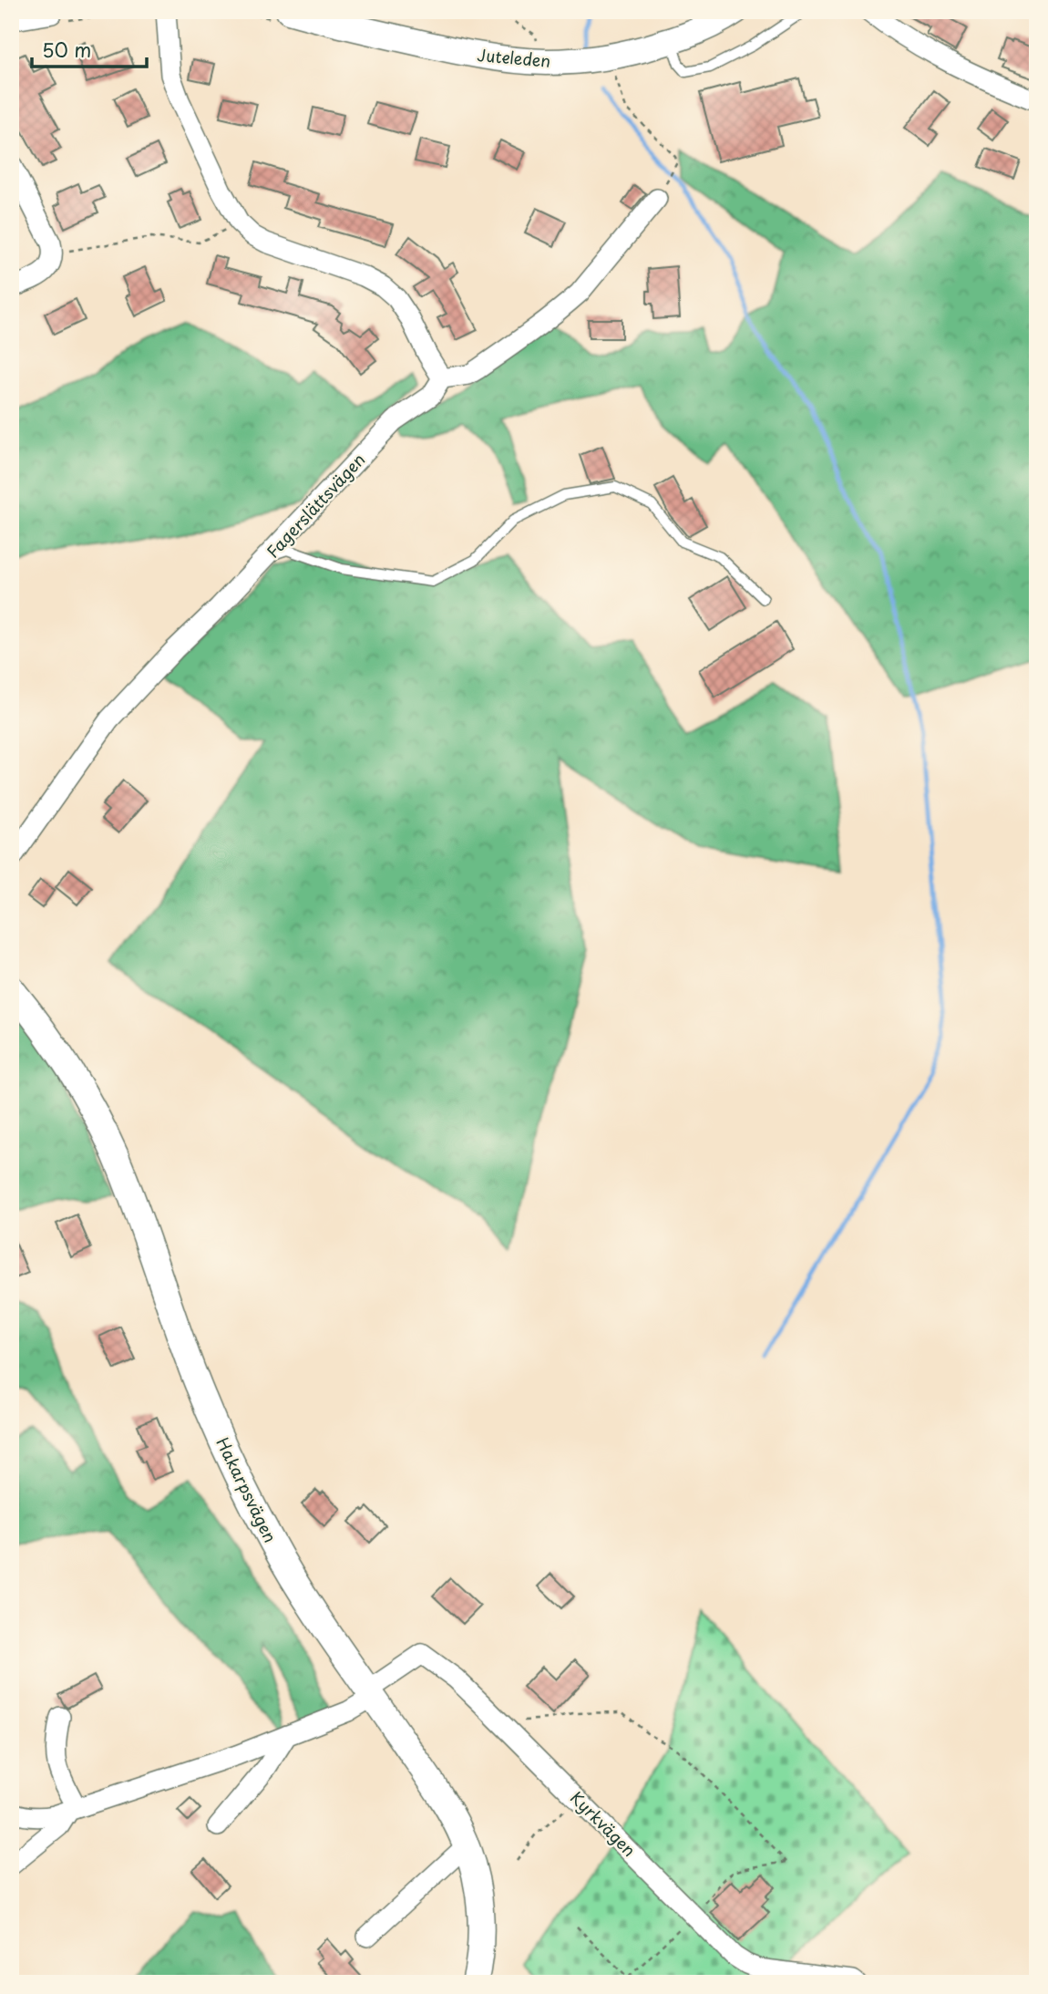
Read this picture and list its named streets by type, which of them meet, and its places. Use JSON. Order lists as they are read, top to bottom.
{
  "streets": {
    "street": [
      "Juteleden",
      "Fagerslättsvägen",
      "Hakarpsvägen",
      "Kyrkvägen"
    ]
  },
  "crossings": [
    ["Hakarpsvägen", "Kyrkvägen"]
  ],
  "scale_bar": "50 m"
}
